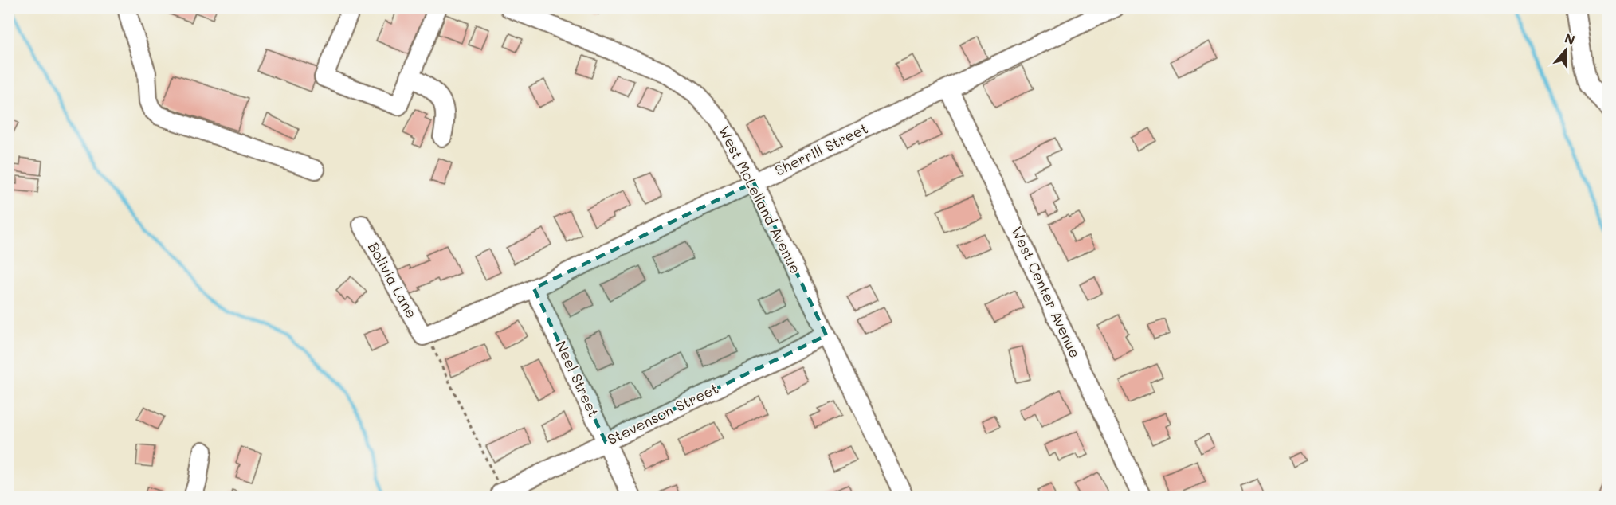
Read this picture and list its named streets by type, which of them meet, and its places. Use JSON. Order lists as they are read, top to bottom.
{
  "streets": {
    "street": [
      "Sherrill Street",
      "West McLelland Avenue",
      "Bolivia Lane",
      "West Center Avenue",
      "Neel Street",
      "Stevenson Street"
    ]
  },
  "crossings": [
    ["Sherrill Street", "West McLelland Avenue"],
    ["Sherrill Street", "Bolivia Lane"],
    ["Sherrill Street", "West Center Avenue"],
    ["Sherrill Street", "Neel Street"],
    ["West McLelland Avenue", "Stevenson Street"],
    ["Neel Street", "Stevenson Street"]
  ],
  "north": "top"
}
